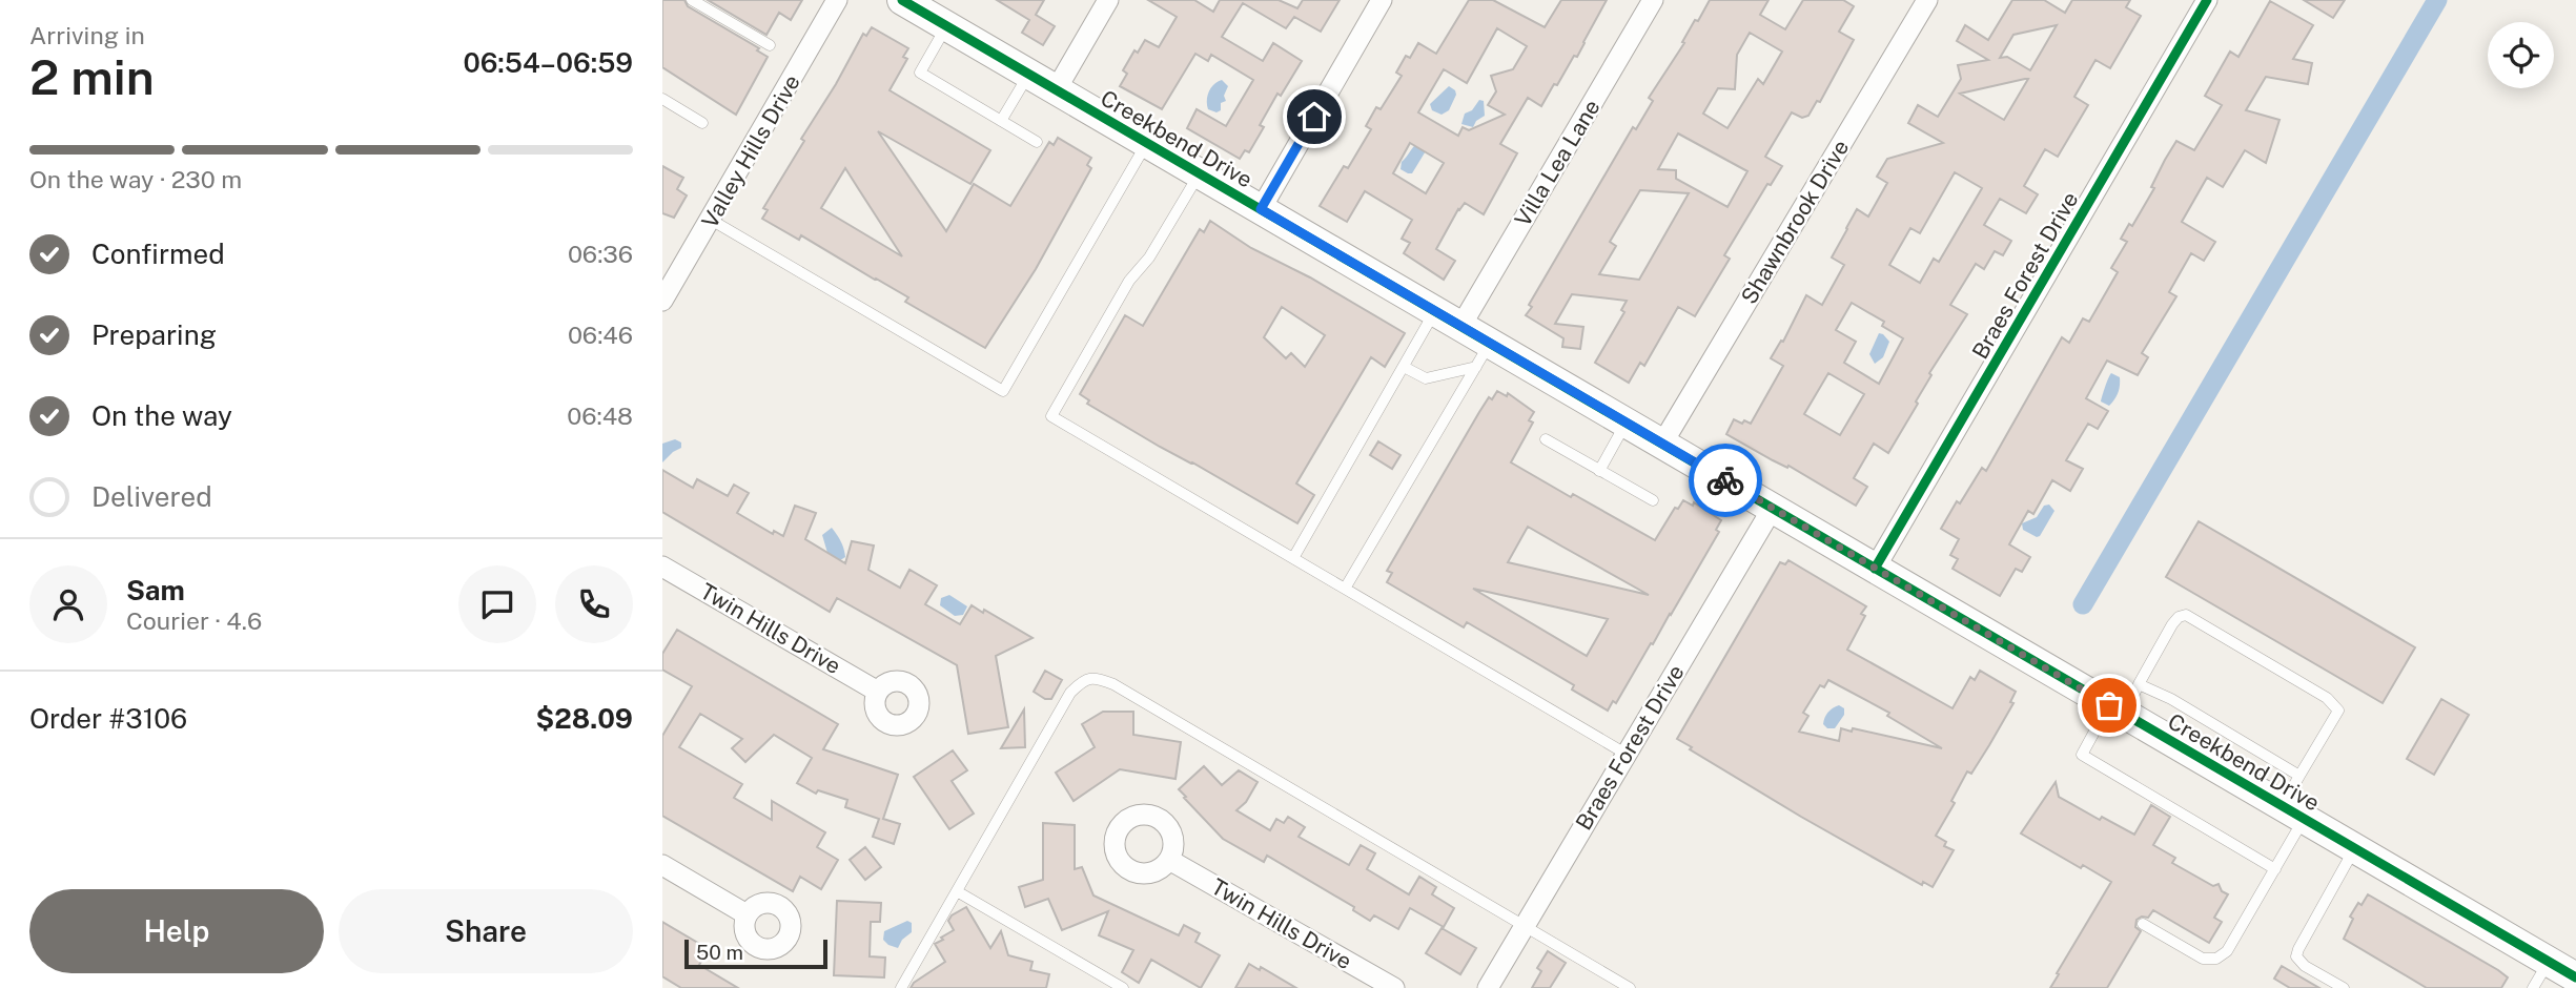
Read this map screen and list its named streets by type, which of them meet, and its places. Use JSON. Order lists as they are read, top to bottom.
{
  "streets": {
    "street": [
      "Creekbend Drive",
      "Valley Hills Drive",
      "Villa Lea Lane",
      "Shawnbrook Drive",
      "Braes Forest Drive",
      "Twin Hills Drive"
    ]
  },
  "crossings": [
    ["Creekbend Drive", "Villa Lea Lane"],
    ["Creekbend Drive", "Shawnbrook Drive"],
    ["Creekbend Drive", "Braes Forest Drive"]
  ],
  "scale_bar": "50 m",
  "page": {
    "heading": ["2 min", "Arriving in", "06:54–06:59"],
    "panel": [
      "Sam",
      "Courier · 4.6",
      "Order #3106",
      "$28.09"
    ],
    "bar": "On the way · 230 m",
    "list": [
      ["Confirmed", "06:36"],
      ["Preparing", "06:46"],
      ["On the way", "06:48"],
      "Delivered"
    ],
    "buttons": ["Help", "Share"],
    "scale": "50 m"
  }
}
